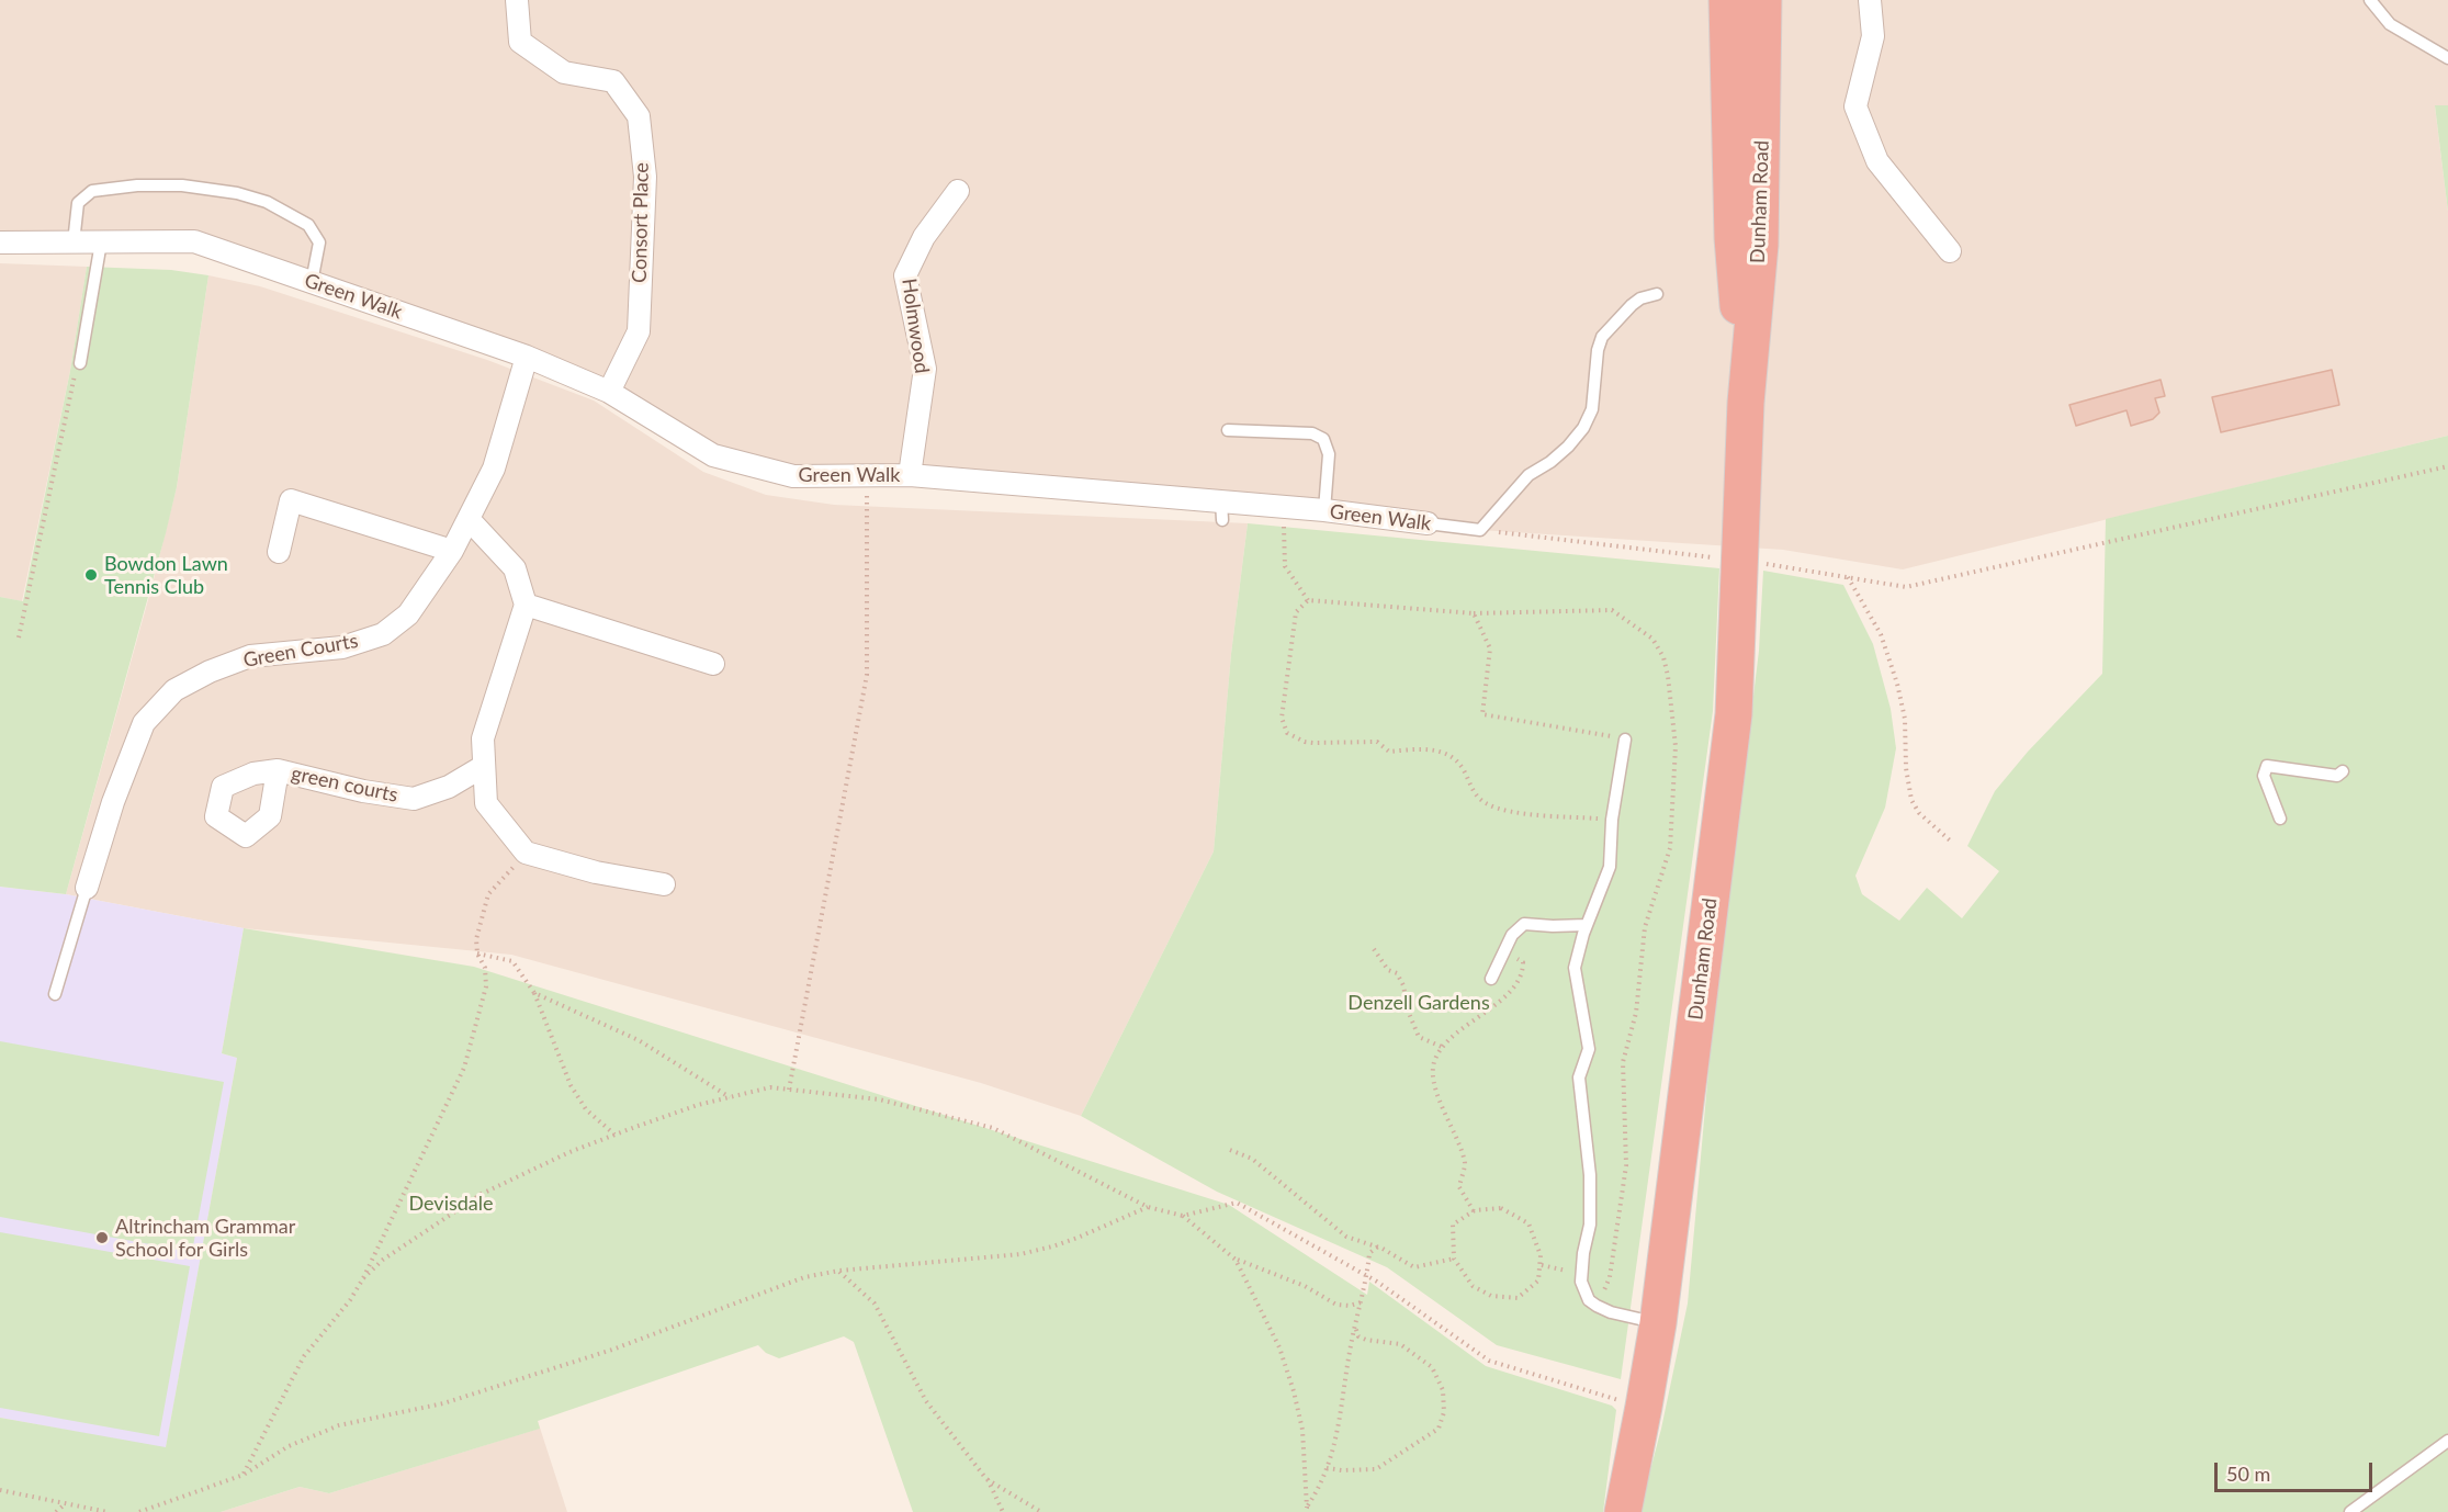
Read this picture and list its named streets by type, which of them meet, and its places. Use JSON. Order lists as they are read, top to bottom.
{
  "streets": {
    "highway": ["Dunham Road"],
    "street": [
      "Consort Place",
      "Green Walk",
      "Holmwood",
      "Green Courts",
      "green courts"
    ]
  },
  "crossings": [
    ["Consort Place", "Green Walk"],
    ["Green Walk", "Holmwood"],
    ["Green Walk", "Green Courts"]
  ],
  "parks": ["Denzell Gardens", "Devisdale"],
  "places": ["Bowdon Lawn Tennis Club", "Altrincham Grammar School for Girls"],
  "scale_bar": "50 m"
}
